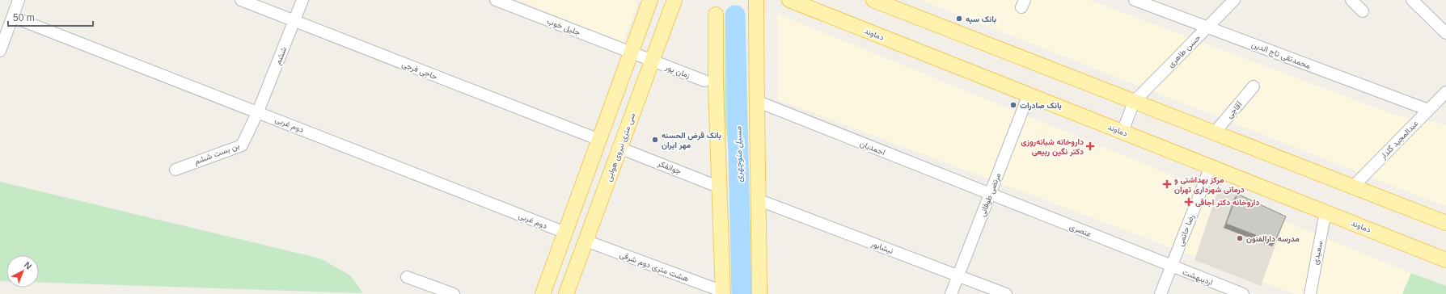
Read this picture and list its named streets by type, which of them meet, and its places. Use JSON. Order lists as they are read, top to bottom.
{
  "streets": {
    "main road": ["دماوند", "سی متری نیروی هوایی"],
    "street": [
      "جلیل خوب",
      "حسن طاهری",
      "محمدتقی تاج الدین",
      "ششم",
      "حاجی فرجی",
      "زمان پور",
      "آقاچی",
      "دوم غربی",
      "عبدالمجید گلدار",
      "احمدیان",
      "بن بست ششم",
      "جوانفکر",
      "مرتضی طوفانی",
      "عنصری",
      "رضا حاتمی",
      "نیشابور",
      "سعیدی",
      "هشت متری دوم شرقی",
      "اردیبهشت"
    ]
  },
  "crossings": [
    ["جلیل خوب", "زمان پور"],
    ["جلیل خوب", "سی متری نیروی هوایی"],
    ["دماوند", "مرتضی طوفانی"],
    ["دماوند", "رضا حاتمی"],
    ["دماوند", "سعیدی"],
    ["حسن طاهری", "محمدتقی تاج الدین"],
    ["محمدتقی تاج الدین", "عبدالمجید گلدار"],
    ["ششم", "حاجی فرجی"],
    ["ششم", "دوم غربی"],
    ["ششم", "بن بست ششم"],
    ["زمان پور", "سی متری نیروی هوایی"],
    ["دوم غربی", "بن بست ششم"],
    ["سی متری نیروی هوایی", "جوانفکر"],
    ["سی متری نیروی هوایی", "هشت متری دوم شرقی"],
    ["احمدیان", "مرتضی طوفانی"],
    ["احمدیان", "عنصری"],
    ["مرتضی طوفانی", "عنصری"],
    ["مرتضی طوفانی", "نیشابور"],
    ["عنصری", "رضا حاتمی"],
    ["عنصری", "اردیبهشت"],
    ["رضا حاتمی", "اردیبهشت"]
  ],
  "water": ["مسیل منوچهری"],
  "places": {
    "other": [
      "بانک سپه",
      "بانک صادرات",
      "بانک قرض الحسنه مهر ایران",
      "مدرسه دارالفنون"
    ],
    "health": ["داروخانه شبانه‌روزی دکتر نگین ربیعی", "مرکز بهداشتی و درمانی شهرداری تهران", "داروخانه دکتر اجاقی"]
  },
  "scale_bar": "50 m",
  "north": "top right"
}
